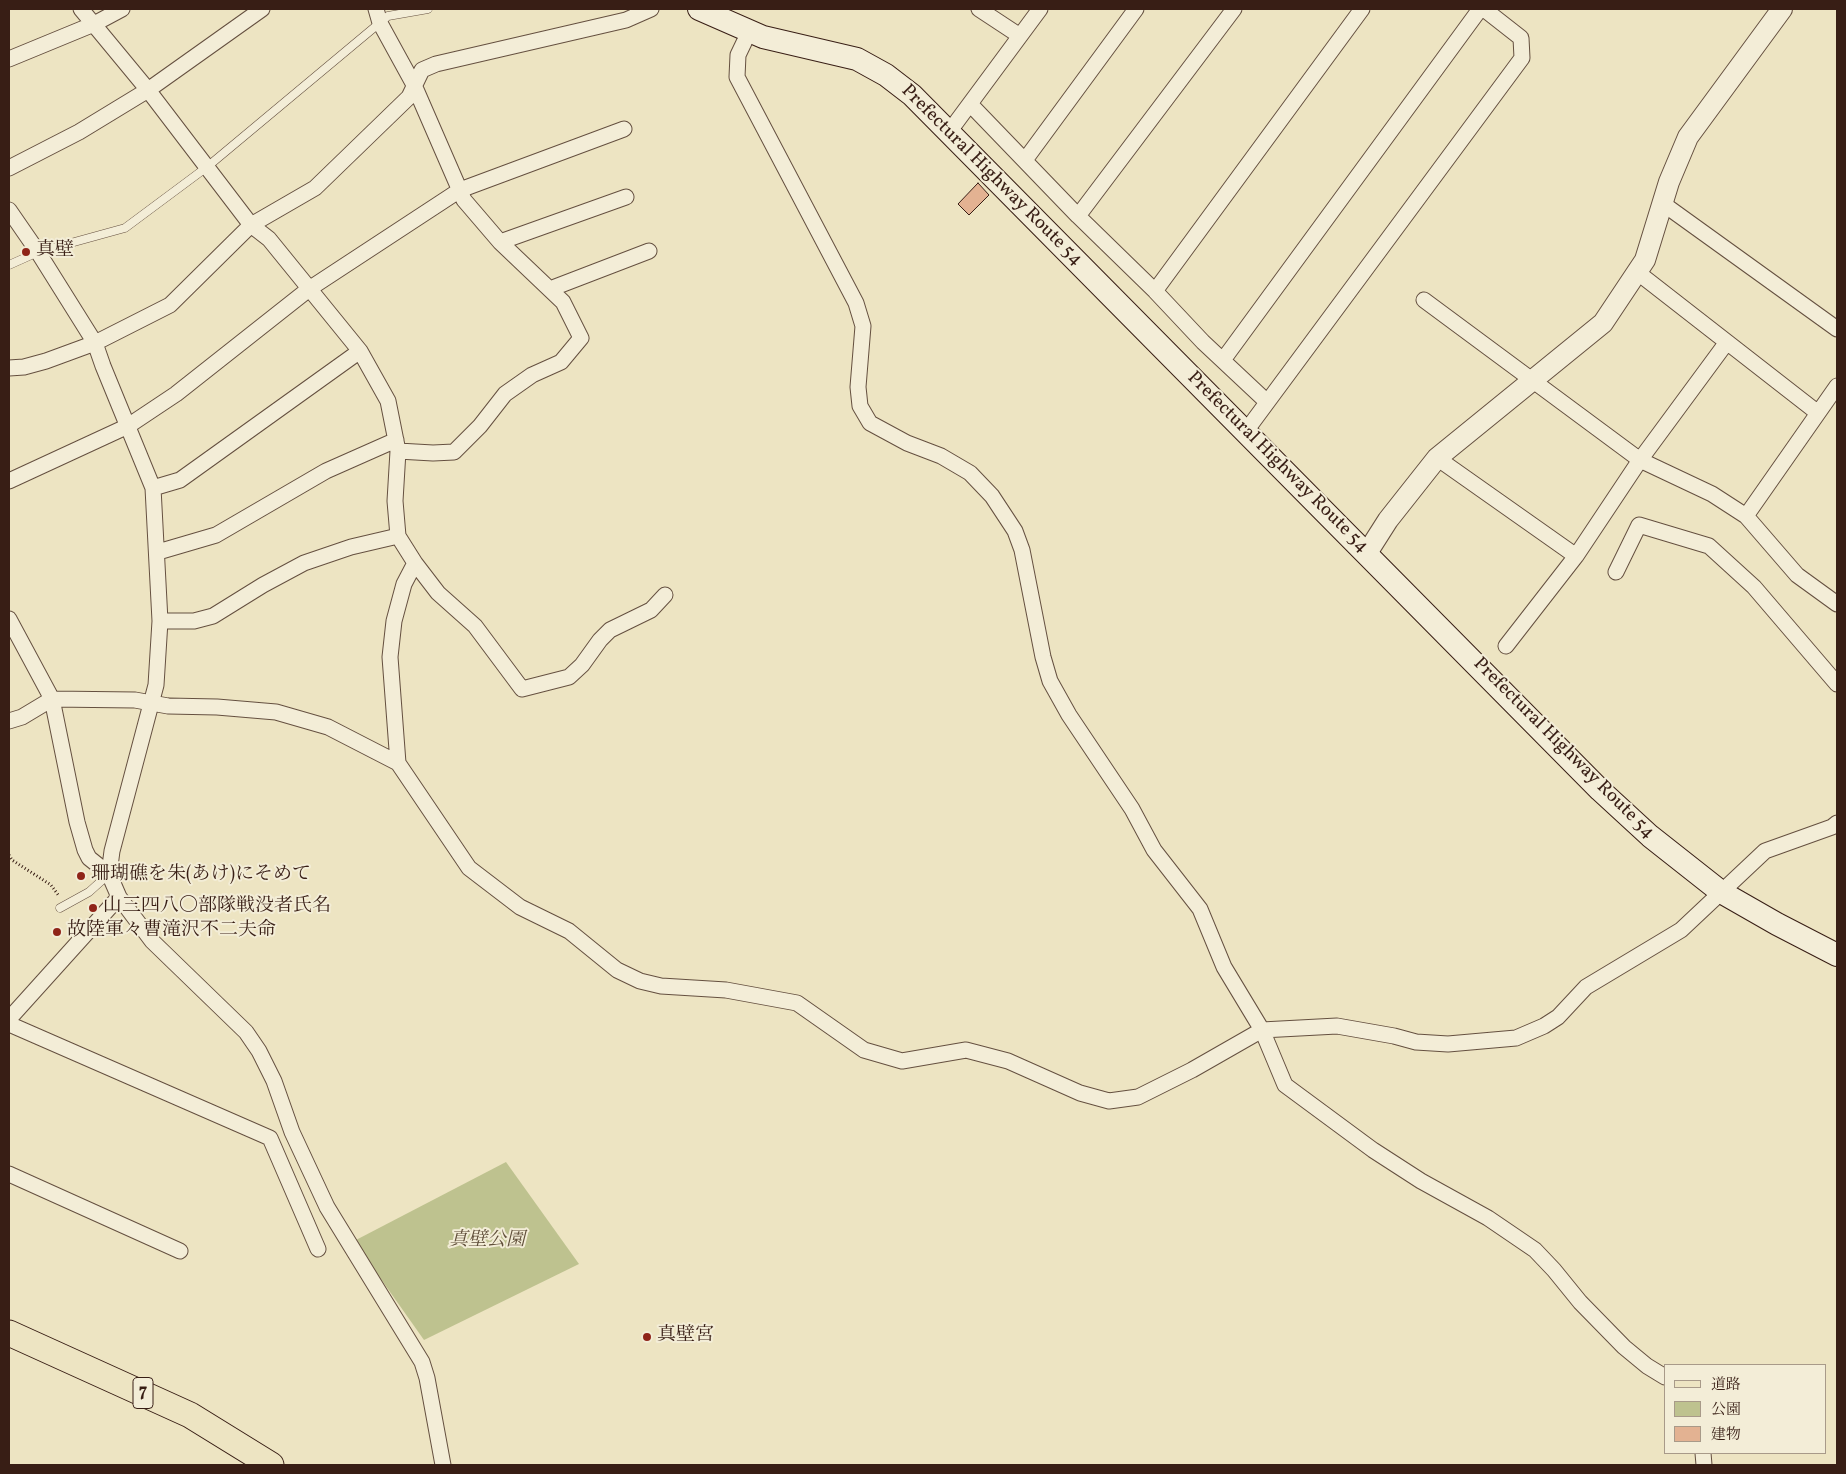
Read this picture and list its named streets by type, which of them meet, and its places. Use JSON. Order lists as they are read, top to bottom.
{
  "streets": {
    "main road": ["Prefectural Highway Route 54", "7"]
  },
  "parks": ["真壁公園"],
  "places": [
    "真壁",
    "珊瑚礁を朱(あけ)にそめて",
    "山三四八〇部隊戦没者氏名",
    "故陸軍々曹滝沢不二夫命",
    "真壁宮"
  ],
  "legend": ["道路", "公園", "建物"]
}
